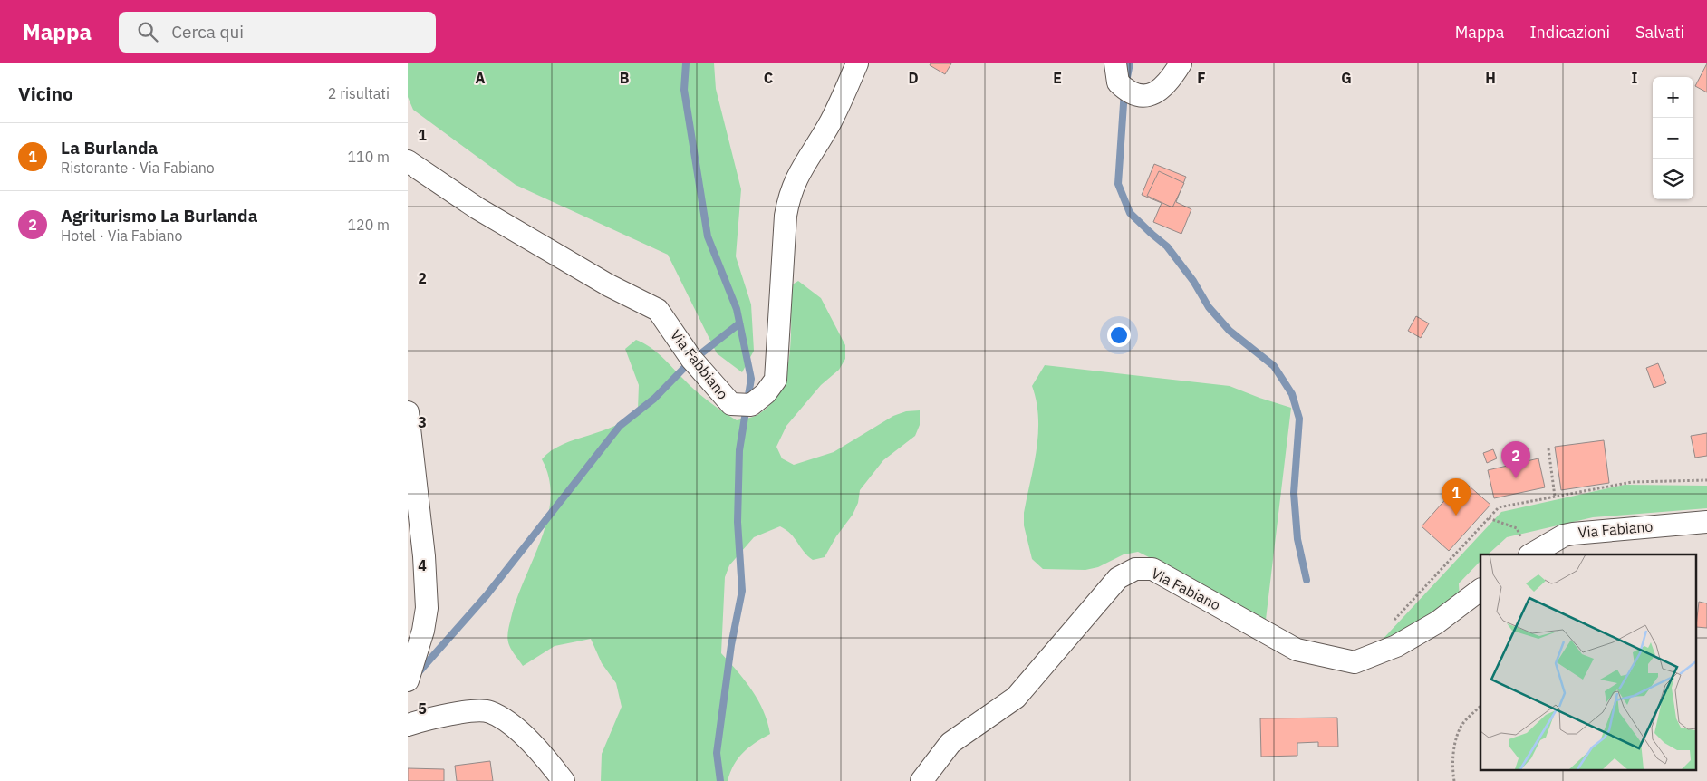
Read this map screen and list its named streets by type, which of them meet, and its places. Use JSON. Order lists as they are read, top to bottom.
{
  "streets": {
    "street": ["Via Fabbiano", "Via Fabiano"]
  },
  "page": {
    "header": "Mappa",
    "search": "Cerca qui",
    "nav": ["Mappa", "Indicazioni", "Salvati"],
    "heading": ["Vicino", "2 risultati"],
    "map_buttons": ["+", "−"],
    "list": [
      {
        "mark": "1",
        "name": "La Burlanda",
        "note": "Ristorante · Via Fabiano",
        "value": "110 m"
      },
      {
        "mark": "2",
        "name": "Agriturismo La Burlanda",
        "note": "Hotel · Via Fabiano",
        "value": "120 m"
      }
    ],
    "pins": ["2", "1"]
  },
  "grid": {
    "columns": [
      "A",
      "B",
      "C",
      "D",
      "E",
      "F",
      "G",
      "H",
      "I"
    ],
    "rows": [
      "1",
      "2",
      "3",
      "4",
      "5"
    ]
  }
}
